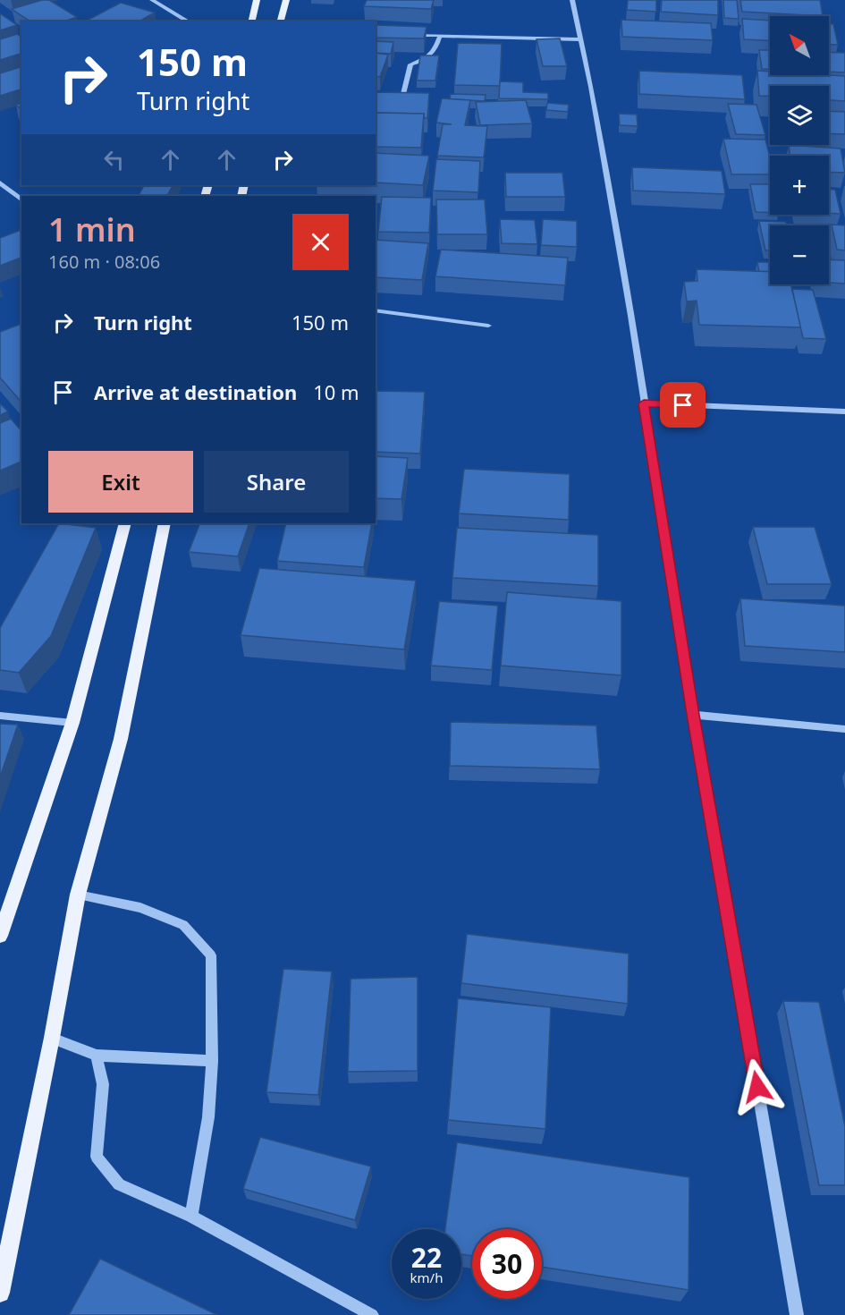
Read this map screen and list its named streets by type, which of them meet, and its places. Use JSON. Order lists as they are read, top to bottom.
{
  "north": "top left",
  "page": {
    "map_buttons": ["+", "−"],
    "turn": ["150 m", "Turn right"],
    "heading": ["1 min", "160 m · 08:06"],
    "list": [
      {
        "name": "Turn right",
        "value": "150 m"
      },
      {
        "name": "Arrive at destination",
        "value": "10 m"
      }
    ],
    "buttons": ["Exit", "Share"],
    "speed": "22 km/h",
    "limit": "30"
  }
}
